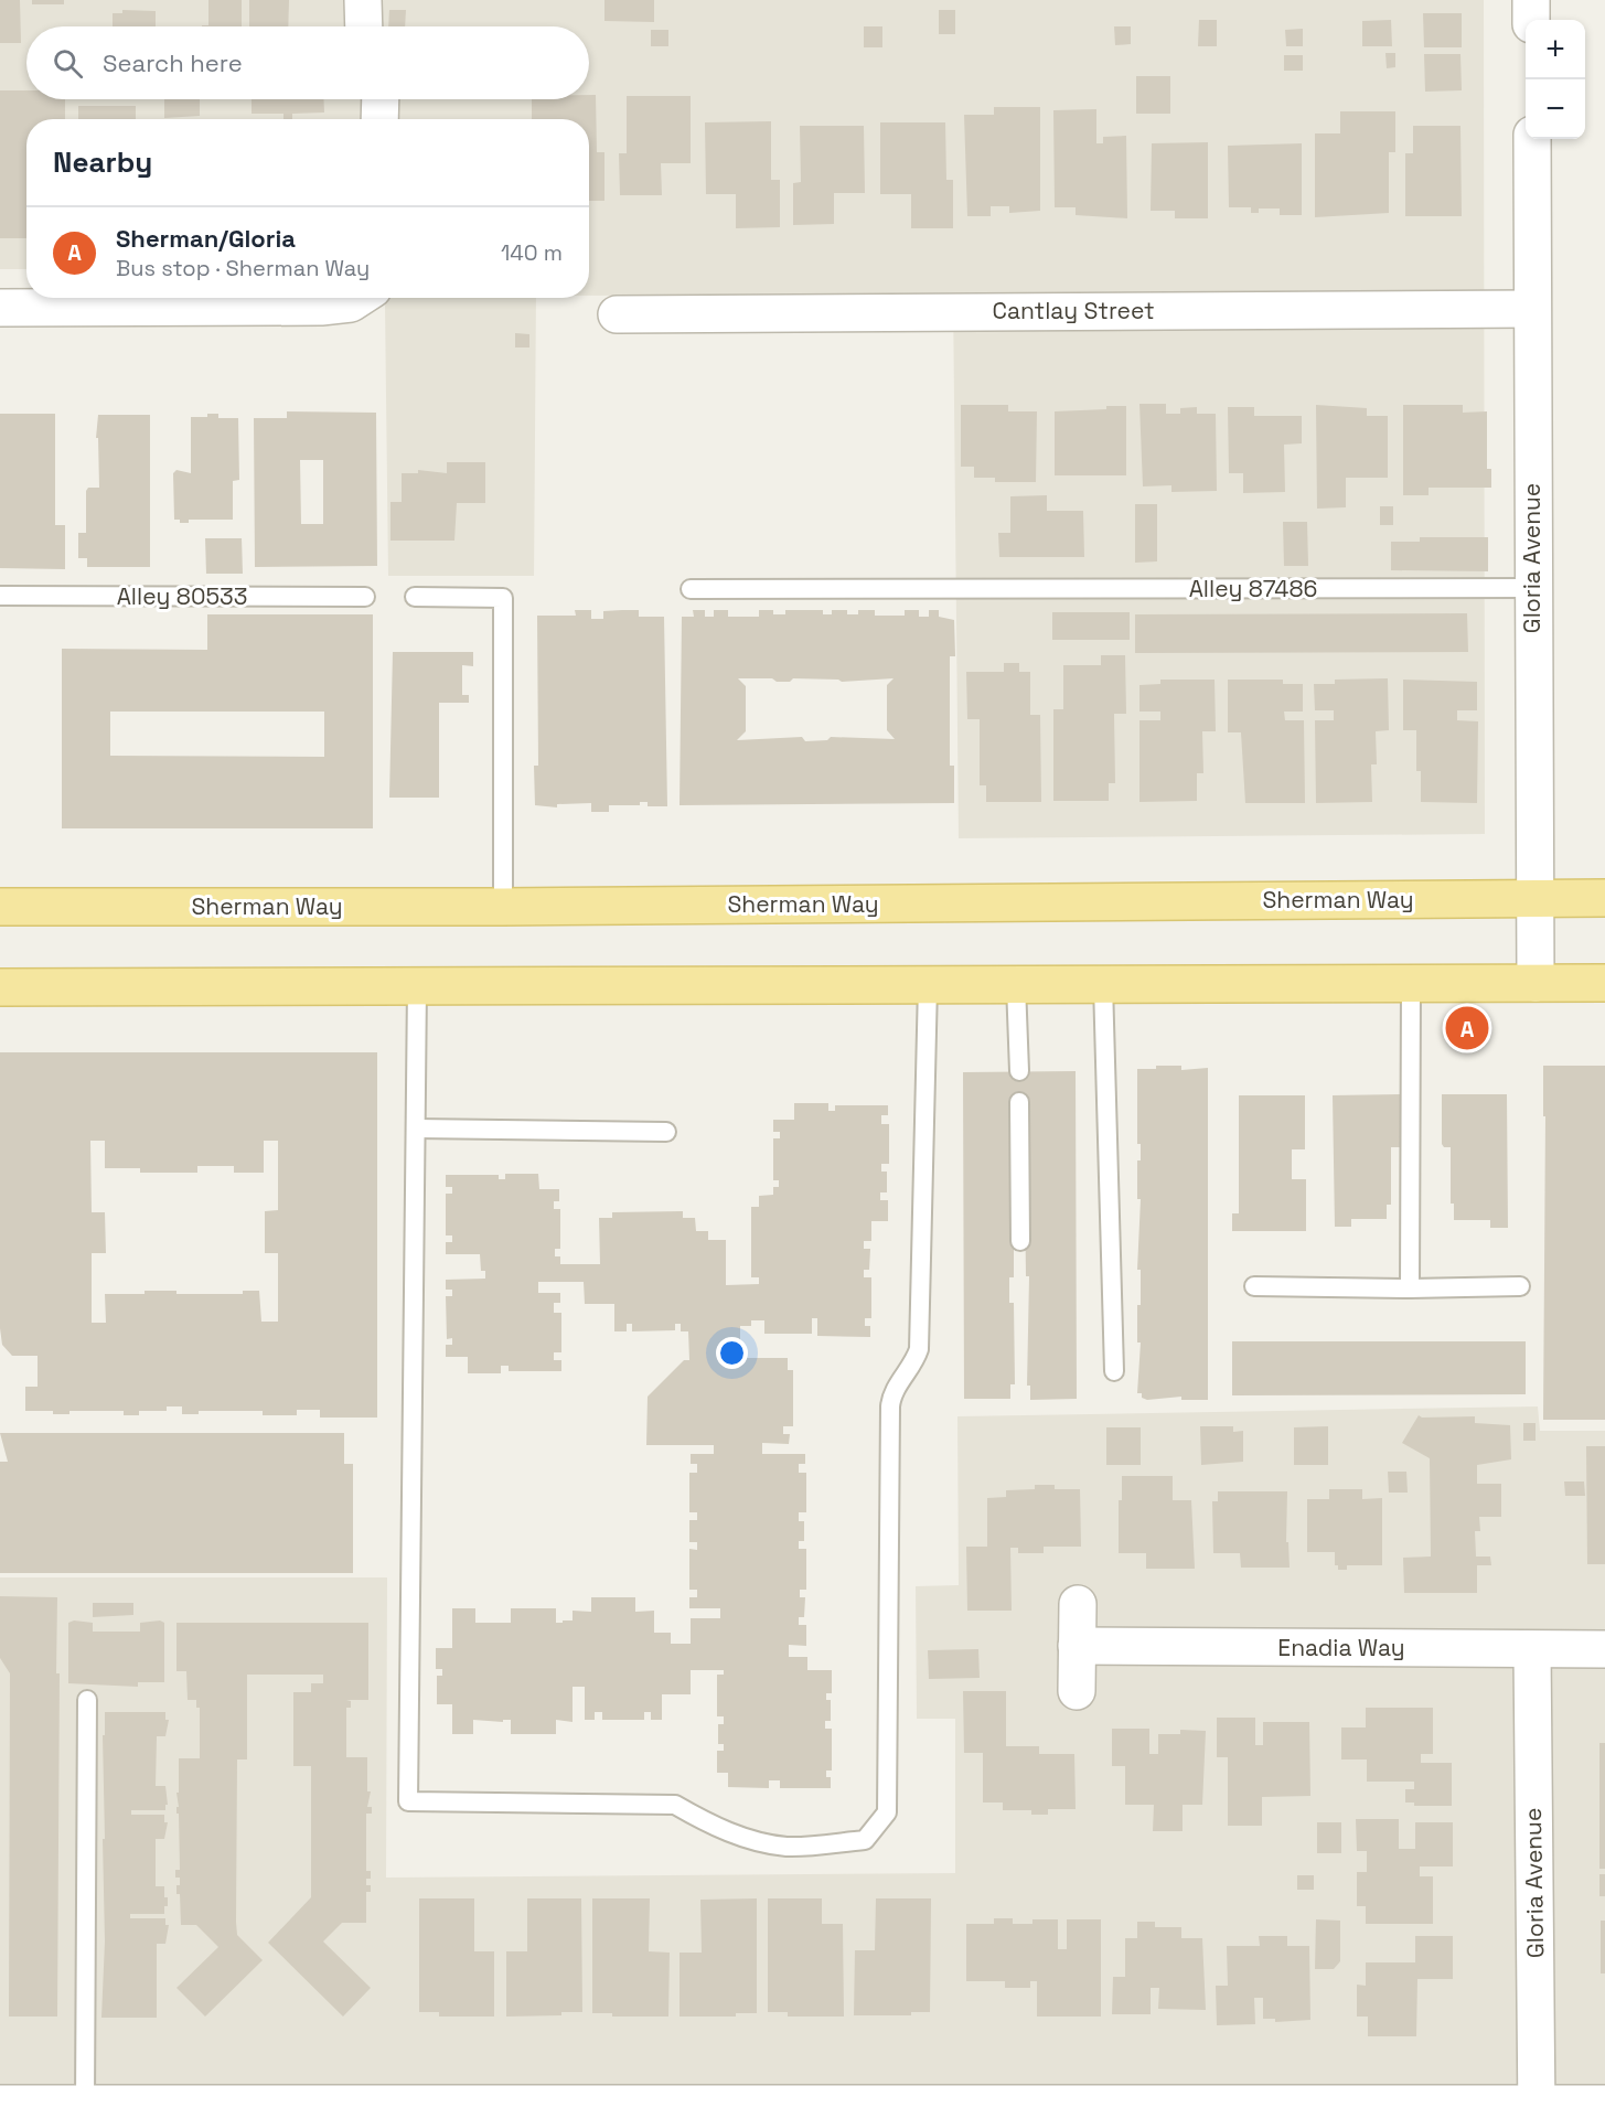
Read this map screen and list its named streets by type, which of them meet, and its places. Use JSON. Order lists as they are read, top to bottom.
{
  "streets": {
    "main road": ["Sherman Way"],
    "street": ["Cantlay Street", "Gloria Avenue", "Enadia Way"],
    "lane": ["Alley 87486", "Alley 80533"]
  },
  "crossings": [
    ["Cantlay Street", "Gloria Avenue"],
    ["Gloria Avenue", "Alley 87486"],
    ["Gloria Avenue", "Sherman Way"],
    ["Gloria Avenue", "Enadia Way"]
  ],
  "page": {
    "map_buttons": ["+", "−"],
    "search": "Search here",
    "heading": "Nearby",
    "list": [
      {
        "mark": "A",
        "name": "Sherman/Gloria",
        "note": "Bus stop · Sherman Way",
        "value": "140 m"
      }
    ],
    "pins": "A"
  }
}
